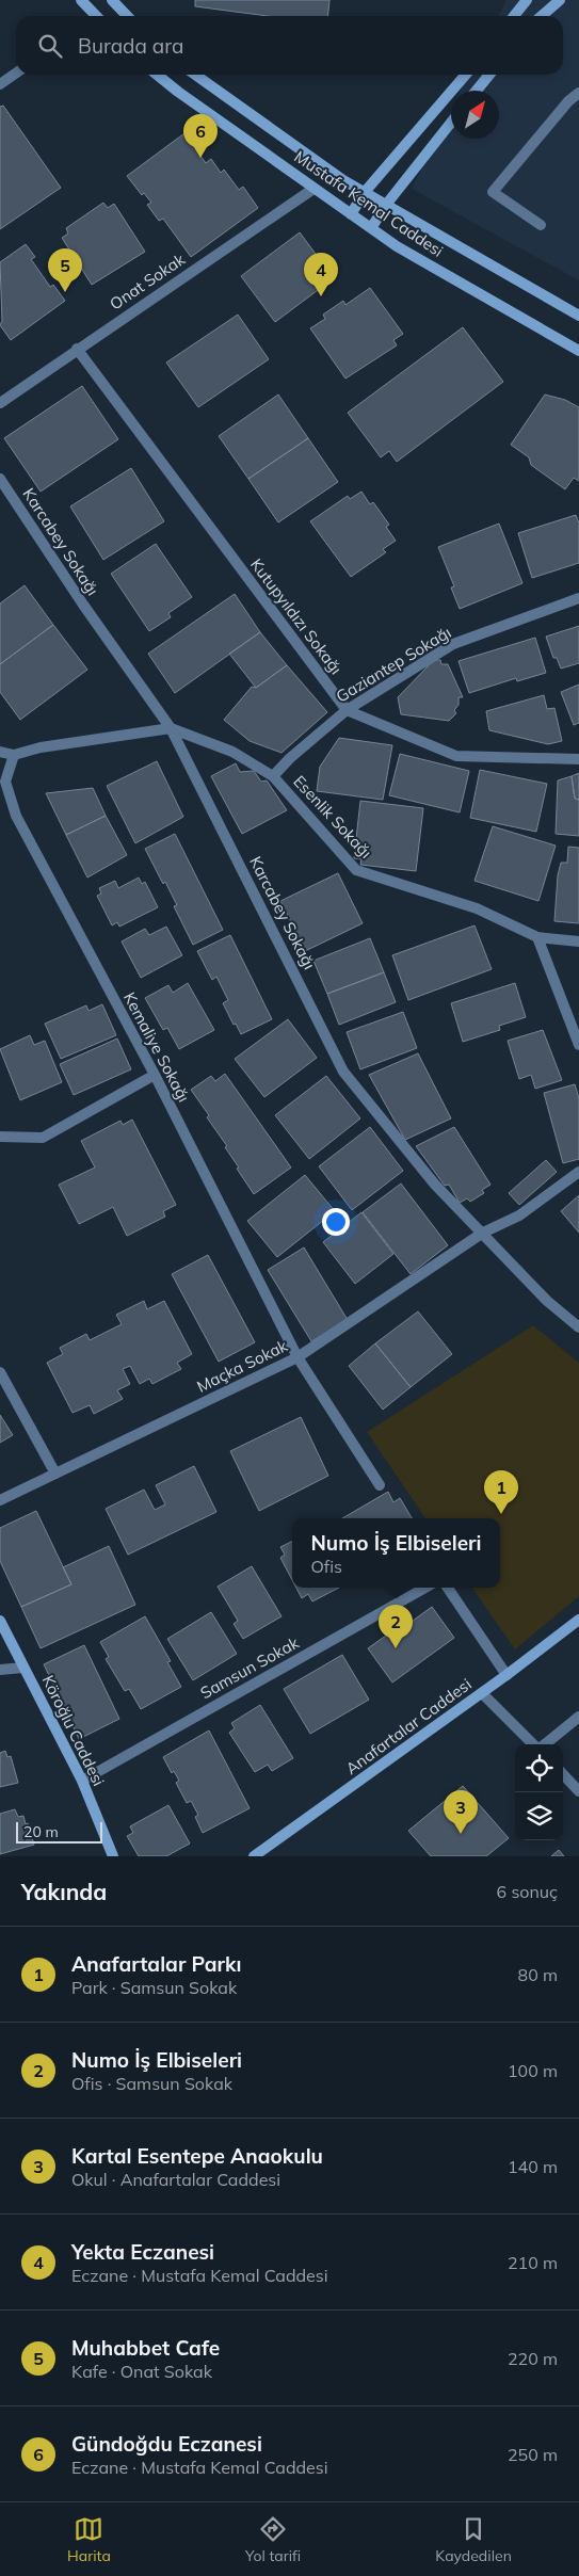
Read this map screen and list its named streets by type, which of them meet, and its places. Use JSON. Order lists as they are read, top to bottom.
{
  "streets": {
    "street": [
      "Mustafa Kemal Caddesi",
      "Onat Sokak",
      "Karcabey Sokağı",
      "Kutupyıldızı Sokağı",
      "Gaziantep Sokağı",
      "Esenlik Sokağı",
      "Kemaliye Sokağı",
      "Maçka Sokak",
      "Samsun Sokak",
      "Anafartalar Caddesi",
      "Köroğlu Caddesi"
    ]
  },
  "crossings": [
    ["Mustafa Kemal Caddesi", "Onat Sokak"],
    ["Onat Sokak", "Kutupyıldızı Sokağı"],
    ["Karcabey Sokağı", "Esenlik Sokağı"],
    ["Karcabey Sokağı", "Maçka Sokak"],
    ["Kutupyıldızı Sokağı", "Gaziantep Sokağı"],
    ["Gaziantep Sokağı", "Esenlik Sokağı"],
    ["Kemaliye Sokağı", "Maçka Sokak"],
    ["Samsun Sokak", "Köroğlu Caddesi"]
  ],
  "scale_bar": "20 m",
  "north": "top right",
  "page": {
    "search": "Burada ara",
    "pins": [
      "6",
      "5",
      "4",
      "1",
      "2",
      "3"
    ],
    "popup": ["Numo İş Elbiseleri", "Ofis"],
    "scale": "20 m",
    "heading": ["Yakında", "6 sonuç"],
    "list": [
      {
        "mark": "1",
        "name": "Anafartalar Parkı",
        "note": "Park · Samsun Sokak",
        "value": "80 m"
      },
      {
        "mark": "2",
        "name": "Numo İş Elbiseleri",
        "note": "Ofis · Samsun Sokak",
        "value": "100 m"
      },
      {
        "mark": "3",
        "name": "Kartal Esentepe Anaokulu",
        "note": "Okul · Anafartalar Caddesi",
        "value": "140 m"
      },
      {
        "mark": "4",
        "name": "Yekta Eczanesi",
        "note": "Eczane · Mustafa Kemal Caddesi",
        "value": "210 m"
      },
      {
        "mark": "5",
        "name": "Muhabbet Cafe",
        "note": "Kafe · Onat Sokak",
        "value": "220 m"
      },
      {
        "mark": "6",
        "name": "Gündoğdu Eczanesi",
        "note": "Eczane · Mustafa Kemal Caddesi",
        "value": "250 m"
      }
    ],
    "nav": ["Harita", "Yol tarifi", "Kaydedilen"]
  }
}
